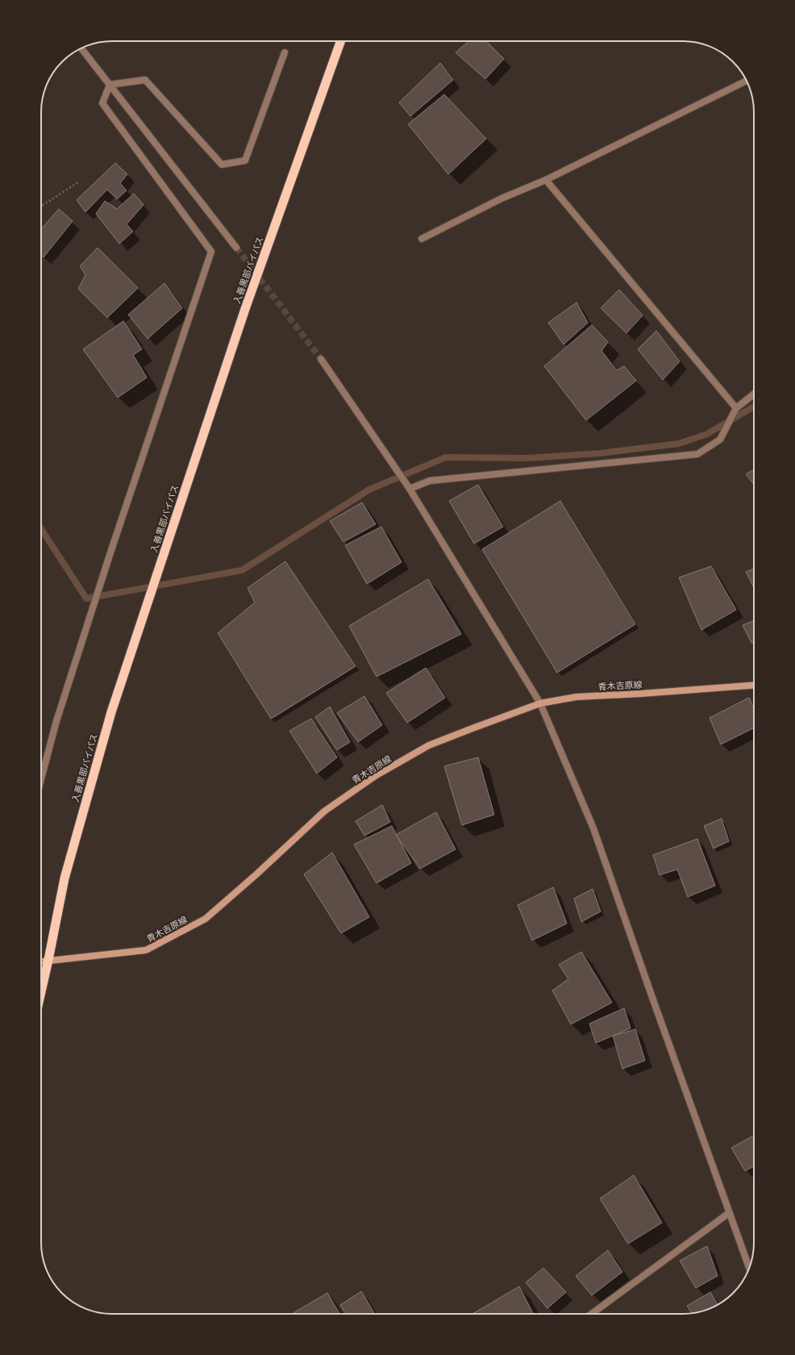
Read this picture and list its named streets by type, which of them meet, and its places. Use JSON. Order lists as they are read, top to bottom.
{
  "streets": {
    "highway": ["入善黒部バイパス"],
    "main road": ["青木吉原線"]
  },
  "crossings": [
    ["入善黒部バイパス", "青木吉原線"]
  ]
}
